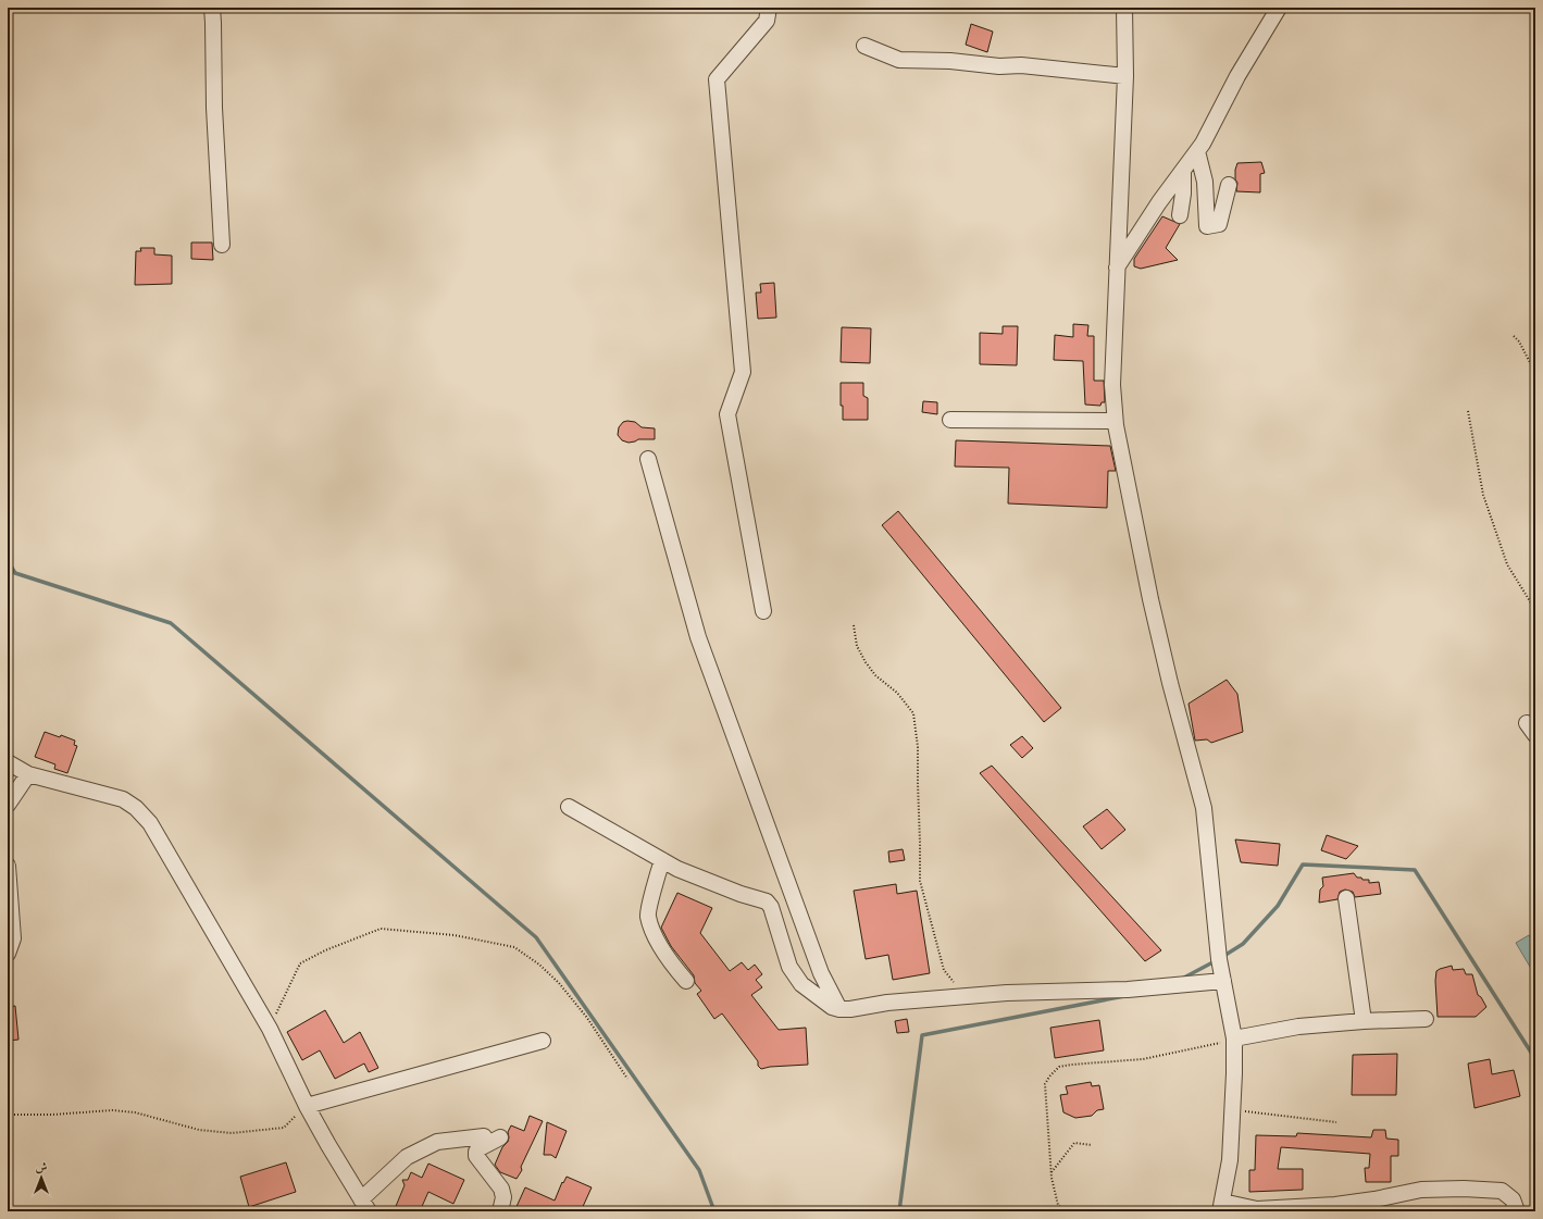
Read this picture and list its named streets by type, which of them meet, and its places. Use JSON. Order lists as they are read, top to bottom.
{
  "north": "top"
}
